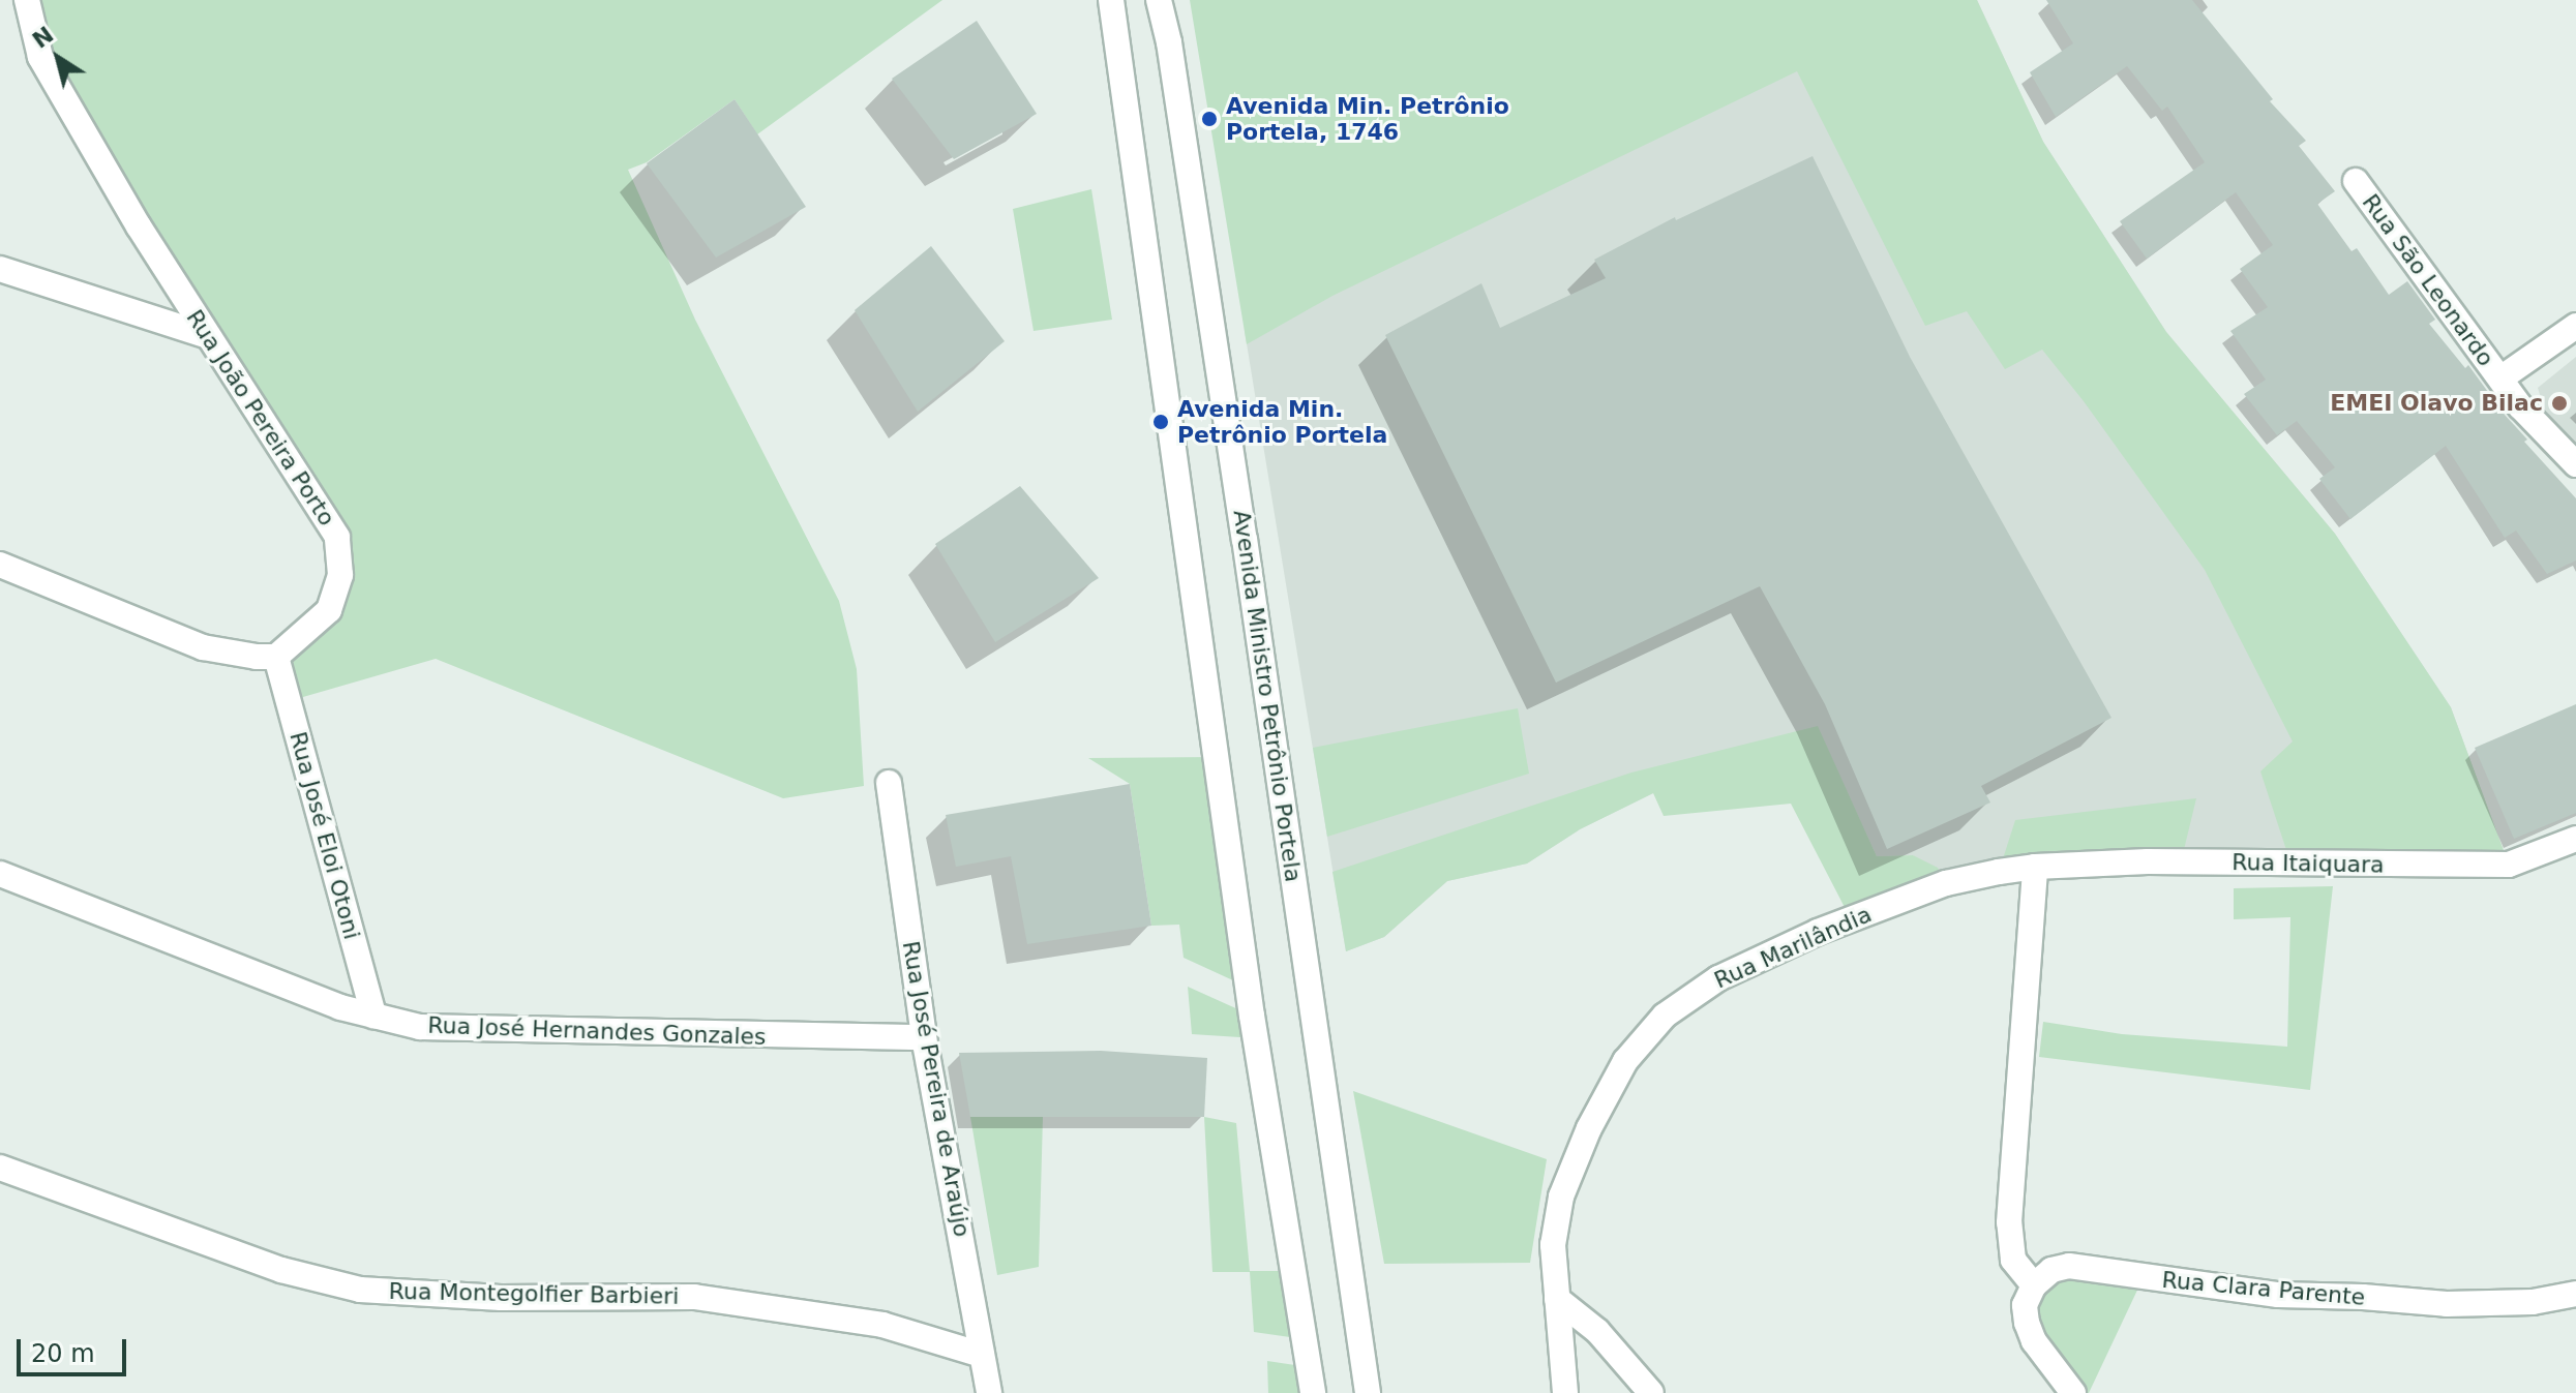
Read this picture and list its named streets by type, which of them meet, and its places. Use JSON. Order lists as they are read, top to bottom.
{
  "streets": {
    "street": [
      "Rua São Leonardo",
      "Rua João Pereira Porto",
      "Avenida Ministro Petrônio Portela",
      "Rua José Eloi Otoni",
      "Rua Itaiquara",
      "Rua Marilândia",
      "Rua José Hernandes Gonzales",
      "Rua José Pereira de Araújo",
      "Rua Clara Parente",
      "Rua Montegolfier Barbieri"
    ]
  },
  "crossings": [
    ["Rua João Pereira Porto", "Rua José Eloi Otoni"],
    ["Rua José Eloi Otoni", "Rua José Hernandes Gonzales"],
    ["Rua Itaiquara", "Rua Marilândia"],
    ["Rua José Hernandes Gonzales", "Rua José Pereira de Araújo"],
    ["Rua José Pereira de Araújo", "Rua Montegolfier Barbieri"]
  ],
  "places": ["Avenida Min. Petrônio Portela, 1746", "EMEI Olavo Bilac", "Avenida Min. Petrônio Portela"],
  "scale_bar": "20 m",
  "north": "top left"
}
